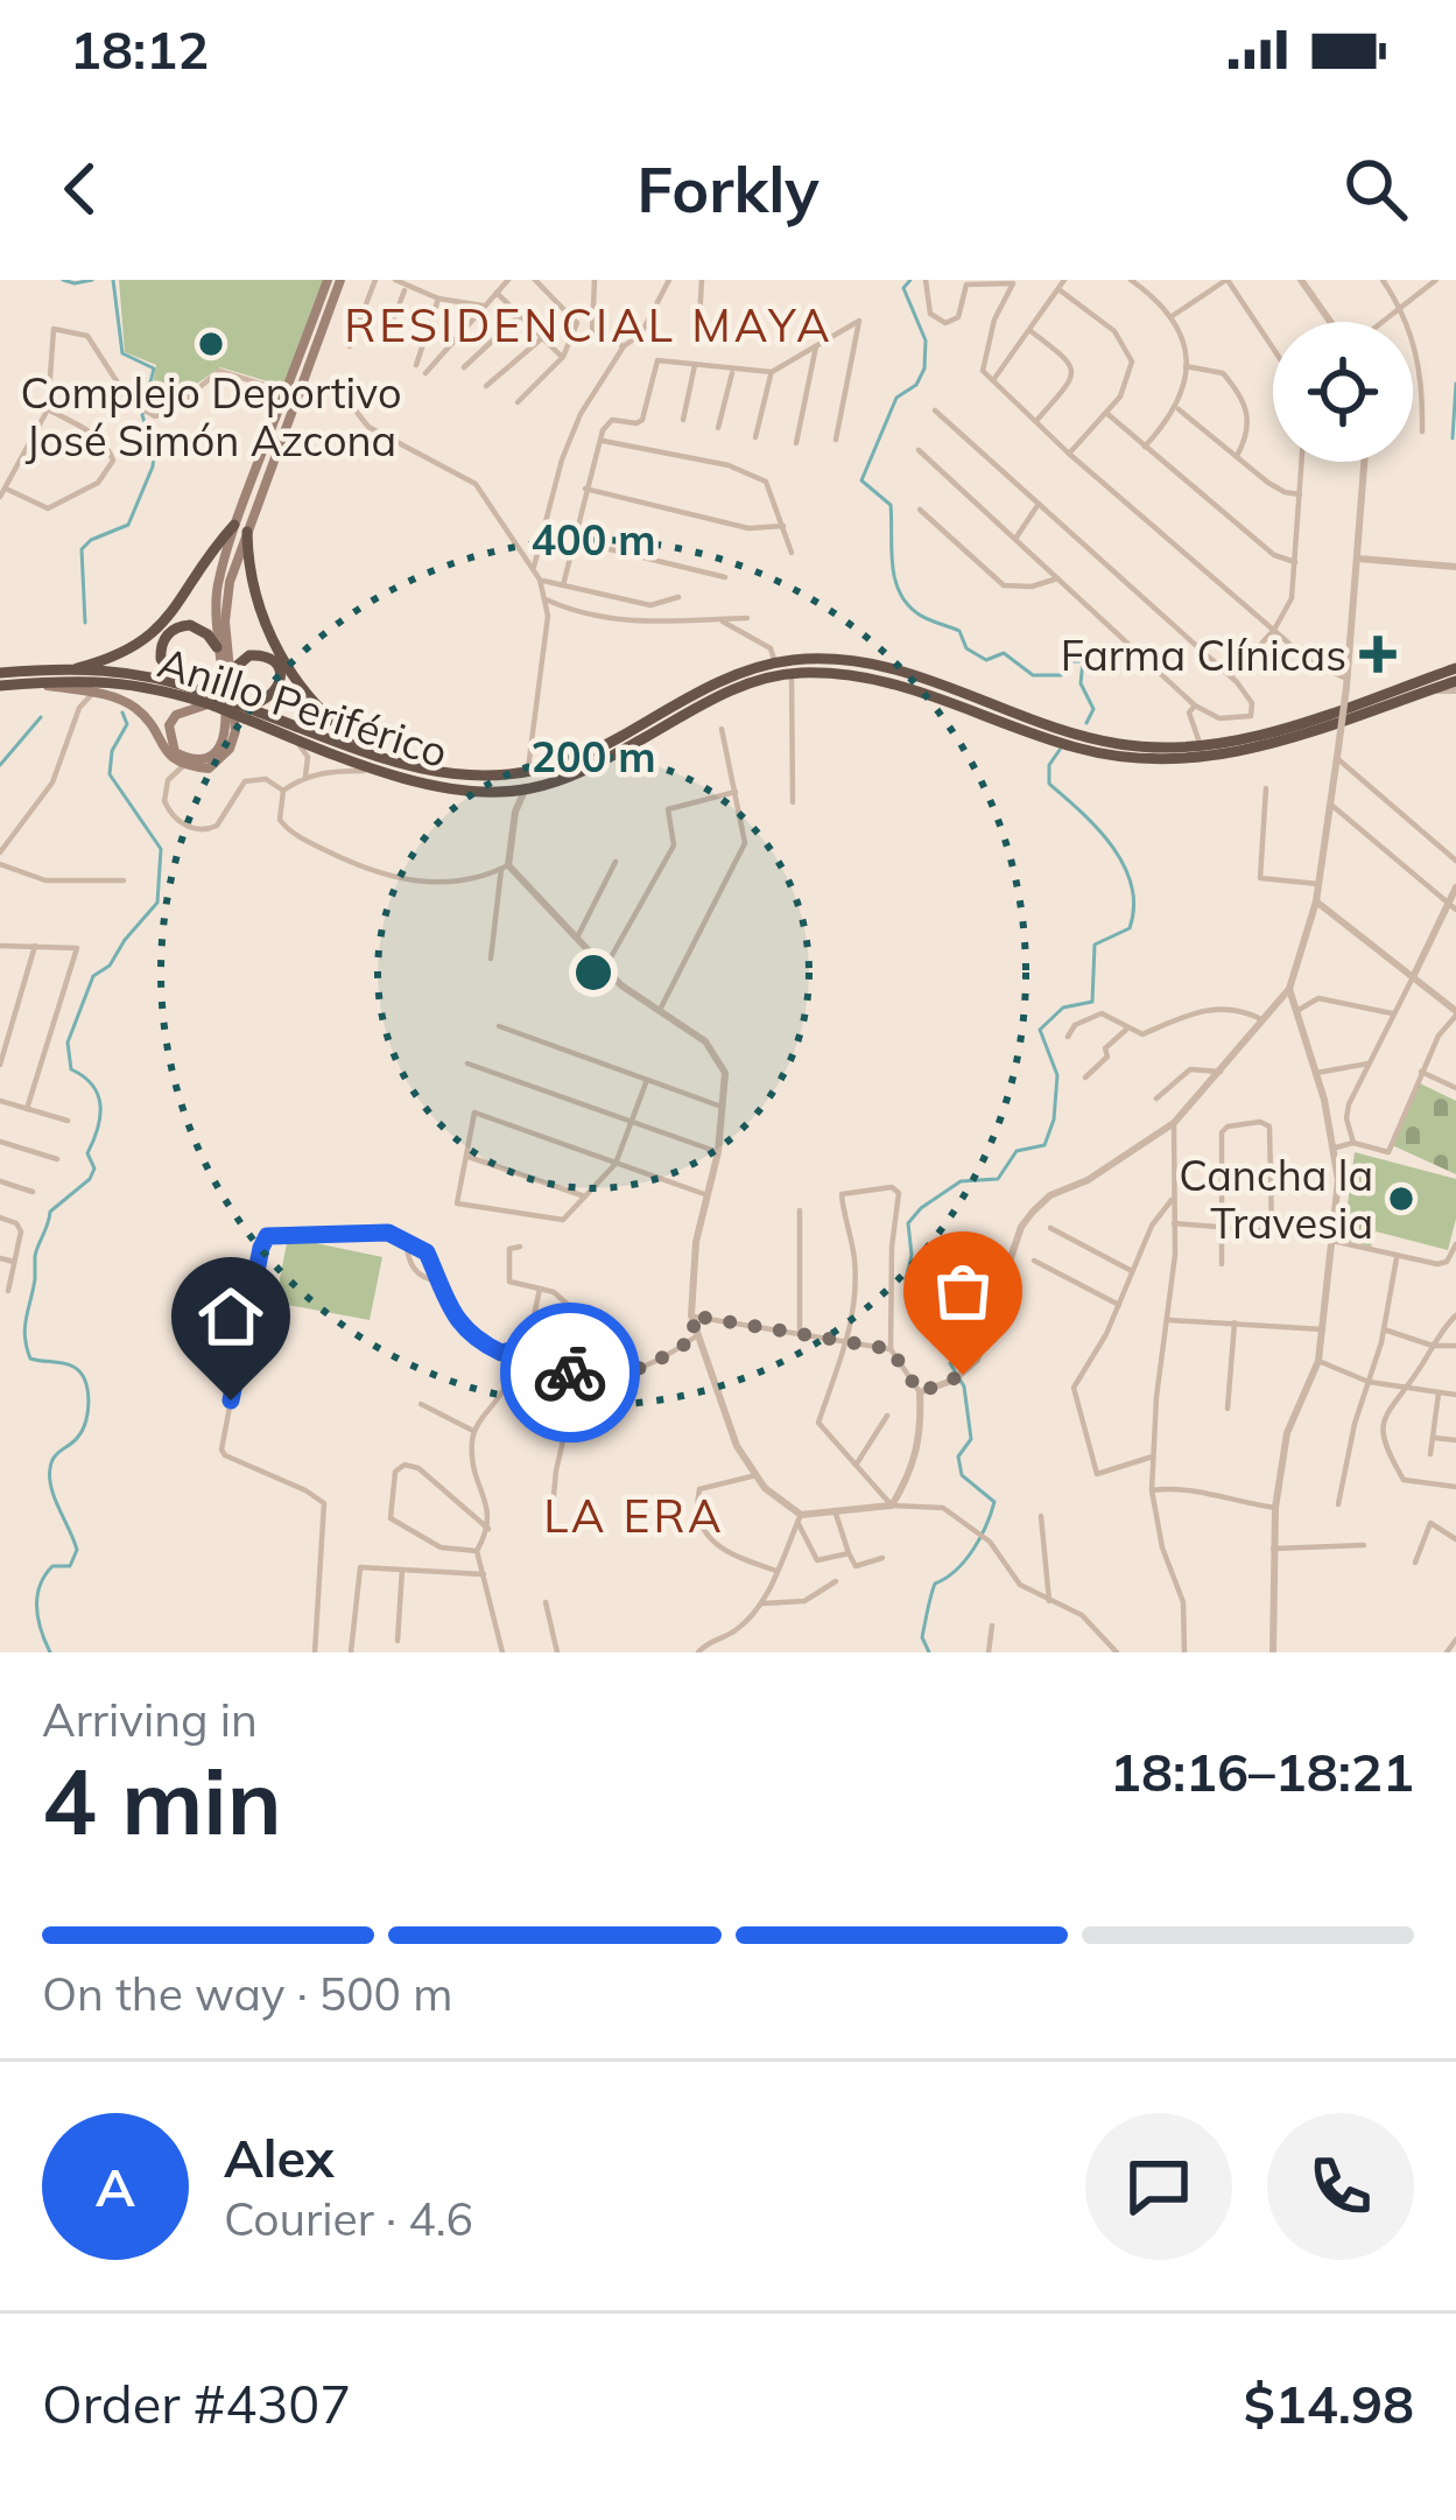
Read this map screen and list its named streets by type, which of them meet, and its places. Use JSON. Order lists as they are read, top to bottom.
{
  "streets": {
    "highway": ["Anillo Periférico"]
  },
  "districts": ["RESIDENCIAL MAYA", "LA ERA"],
  "places": {
    "other": ["Complejo Deportivo José Simón Azcona", "Cancha la Travesia"],
    "health": ["Farma Clínicas"]
  },
  "page": {
    "status": "18:12",
    "header": "Forkly",
    "heading": ["4 min", "Arriving in", "18:16–18:21"],
    "panel": [
      "Alex",
      "Courier · 4.6",
      "Order #4307",
      "$14.98"
    ],
    "bar": "On the way · 500 m",
    "round": "A"
  },
  "rings": ["400 m", "200 m"]
}
